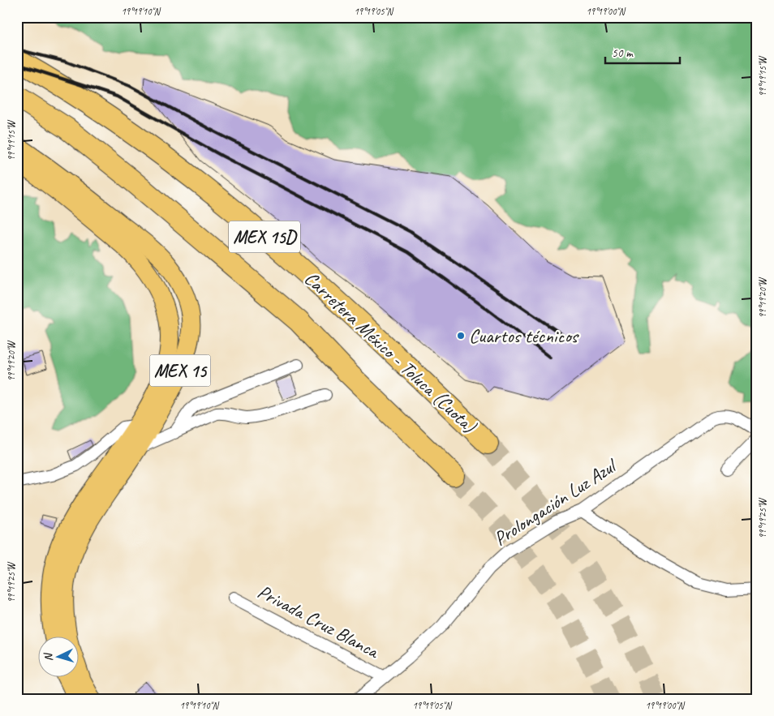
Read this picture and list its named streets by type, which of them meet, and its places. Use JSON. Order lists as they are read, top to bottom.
{
  "streets": {
    "highway": ["MEX 15D", "Carretera México - Toluca (Cuota)"],
    "main road": ["MEX 15"],
    "street": ["Prolongación Luz Azul", "Privada Cruz Blanca"]
  },
  "crossings": [
    ["Prolongación Luz Azul", "Privada Cruz Blanca"]
  ],
  "places": ["Cuartos técnicos"],
  "scale_bar": "50 m",
  "north": "left",
  "coordinates": [
    "19°19'10\"N",
    "19°19'05\"N",
    "19°19'00\"N",
    "99°19'15\"W",
    "99°19'20\"W",
    "99°19'25\"W"
  ]
}
